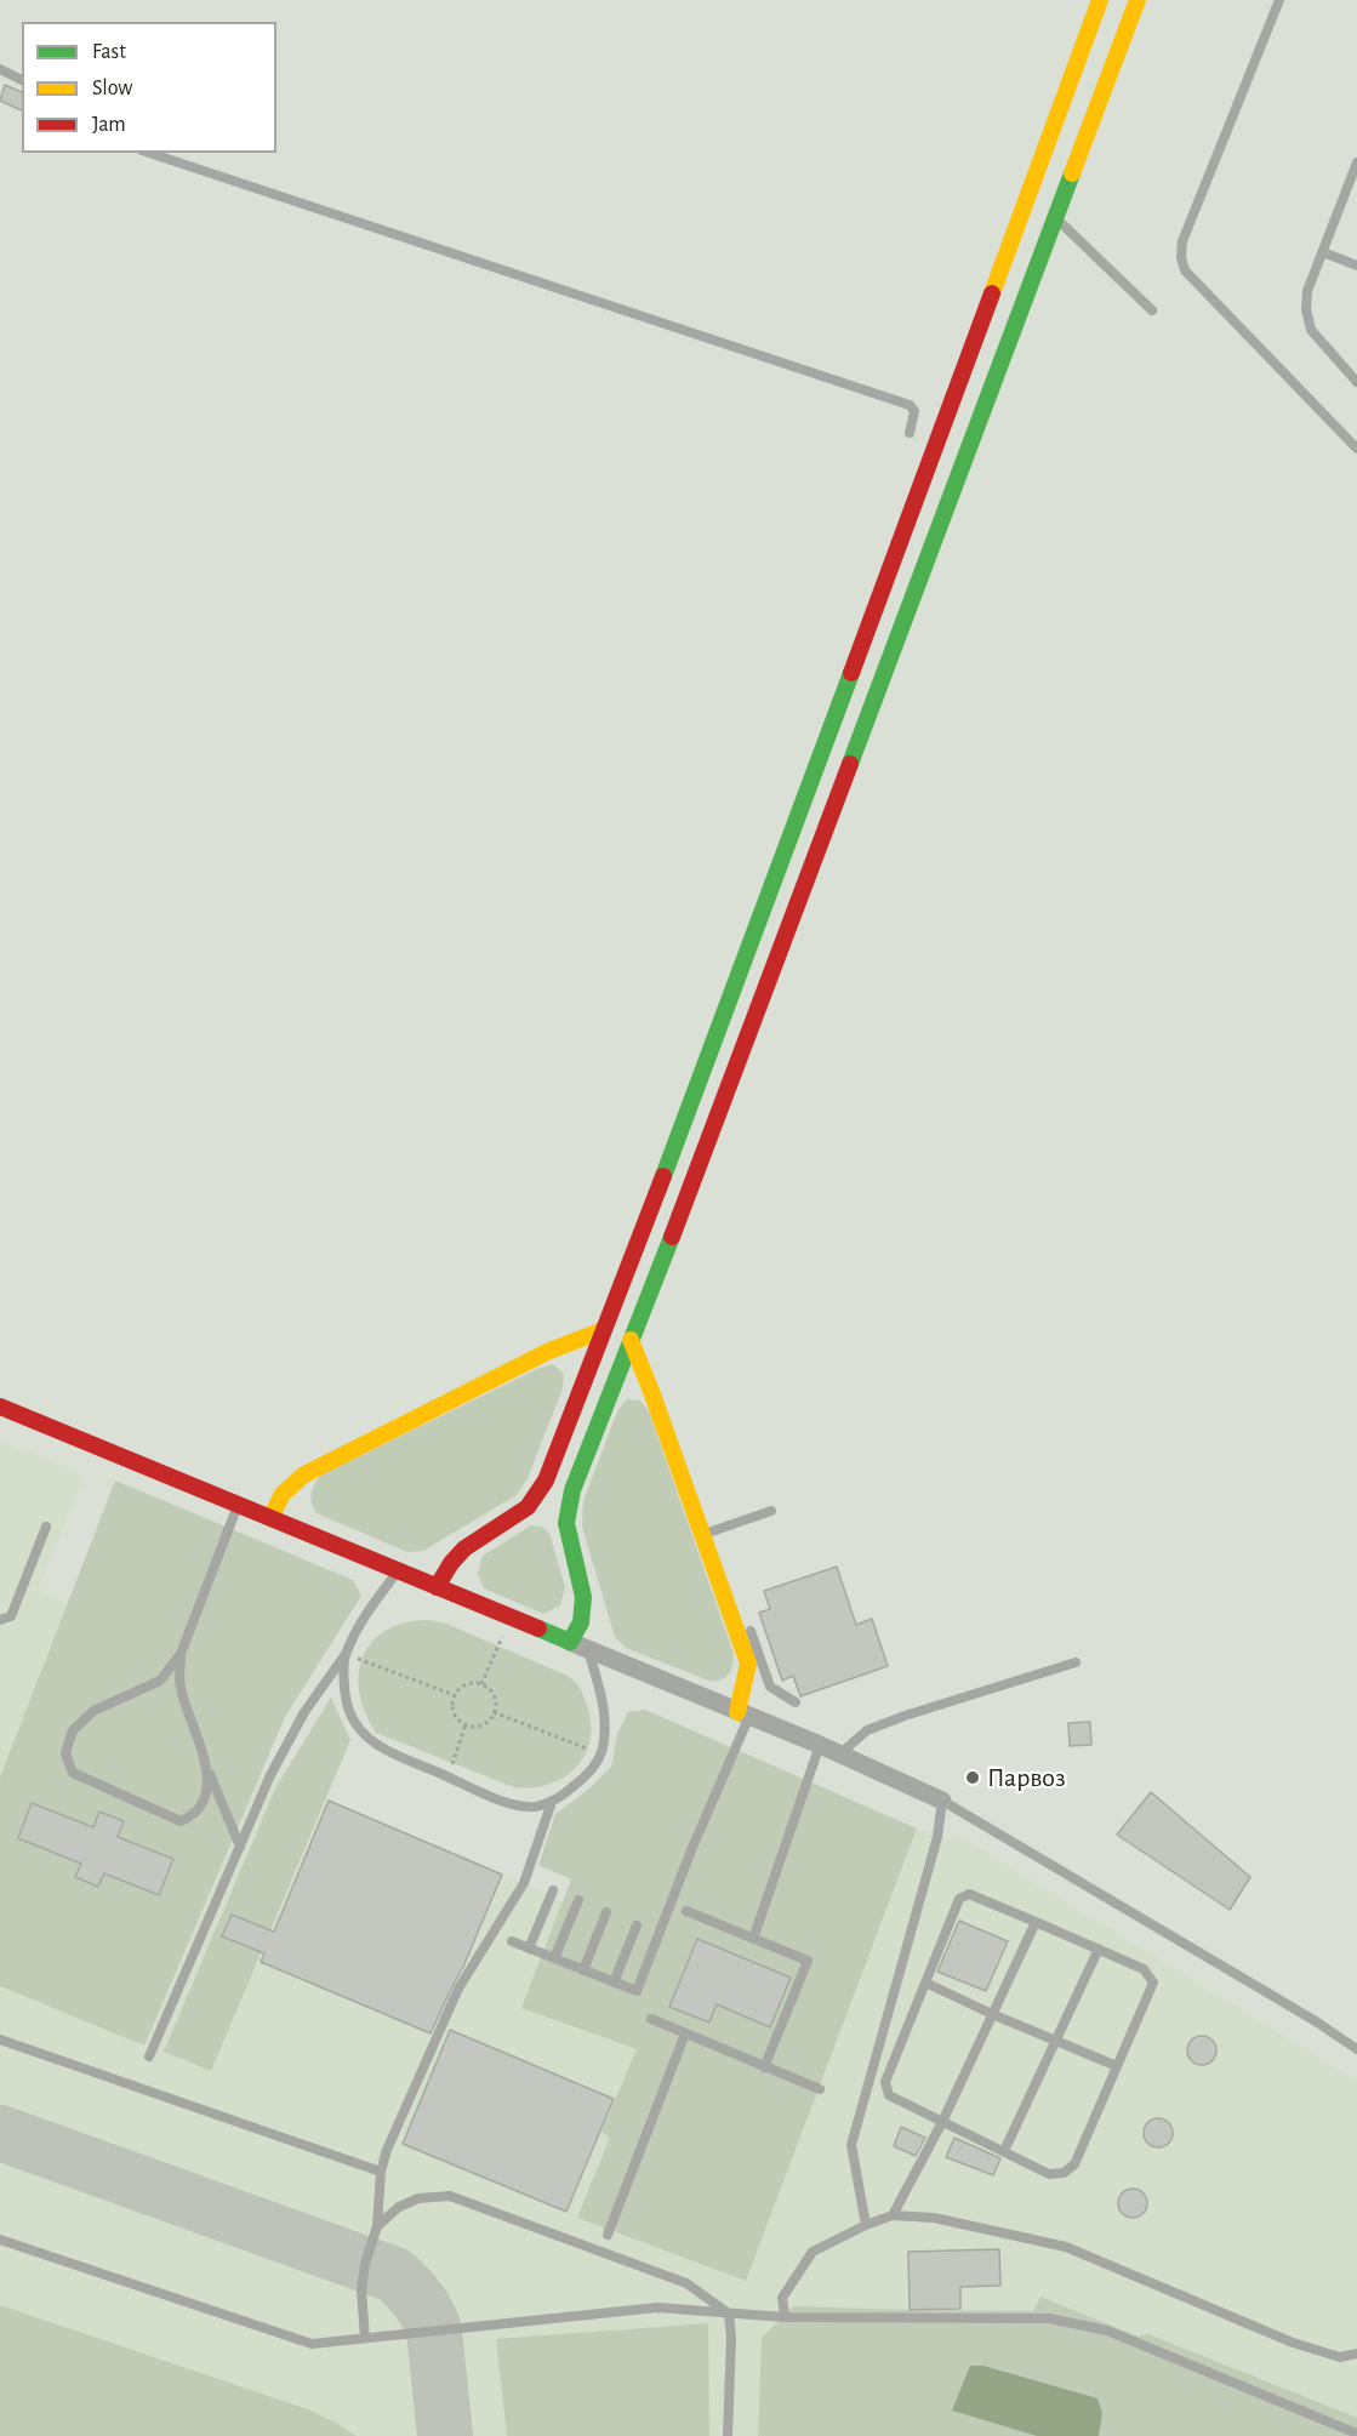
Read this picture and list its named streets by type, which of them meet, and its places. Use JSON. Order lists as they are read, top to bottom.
{
  "places": ["Парвоз"],
  "legend": ["Fast", "Slow", "Jam"]
}
